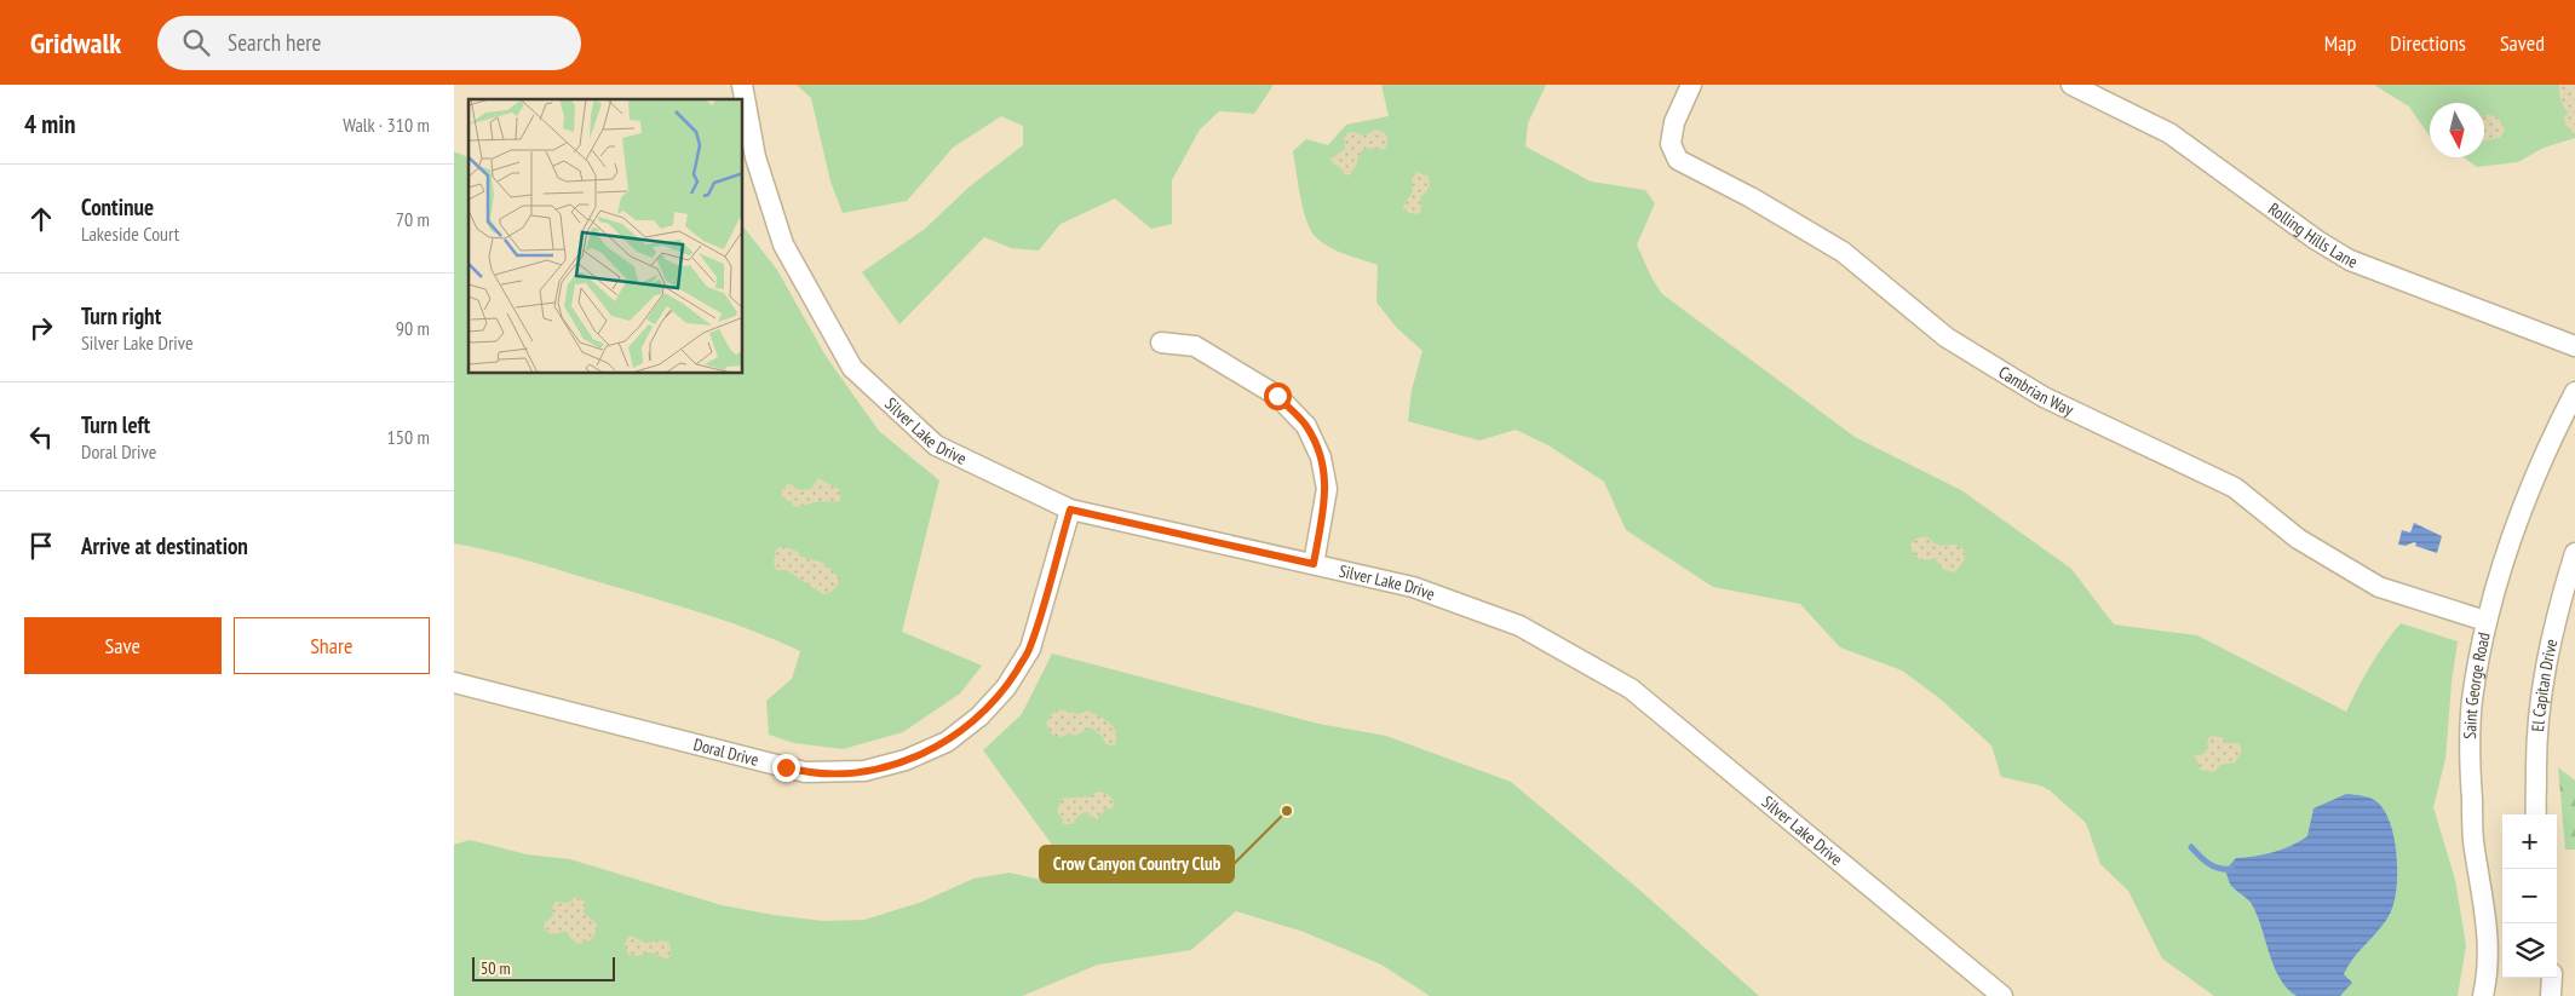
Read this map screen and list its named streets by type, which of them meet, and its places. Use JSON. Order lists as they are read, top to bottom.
{
  "streets": {
    "street": [
      "Rolling Hills Lane",
      "Cambrian Way",
      "Silver Lake Drive",
      "El Capitan Drive",
      "Saint George Road",
      "Doral Drive"
    ]
  },
  "crossings": [
    ["Cambrian Way", "Saint George Road"],
    ["Silver Lake Drive", "Doral Drive"]
  ],
  "places": ["Crow Canyon Country Club"],
  "scale_bar": "50 m",
  "north": "bottom",
  "page": {
    "header": "Gridwalk",
    "search": "Search here",
    "nav": ["Map", "Directions", "Saved"],
    "heading": ["4 min", "Walk · 310 m"],
    "list": [
      ["Continue", "Lakeside Court", "70 m"],
      ["Turn right", "Silver Lake Drive", "90 m"],
      ["Turn left", "Doral Drive", "150 m"],
      "Arrive at destination"
    ],
    "buttons": ["Save", "Share"],
    "map_buttons": ["+", "−"],
    "scale": "50 m"
  }
}
